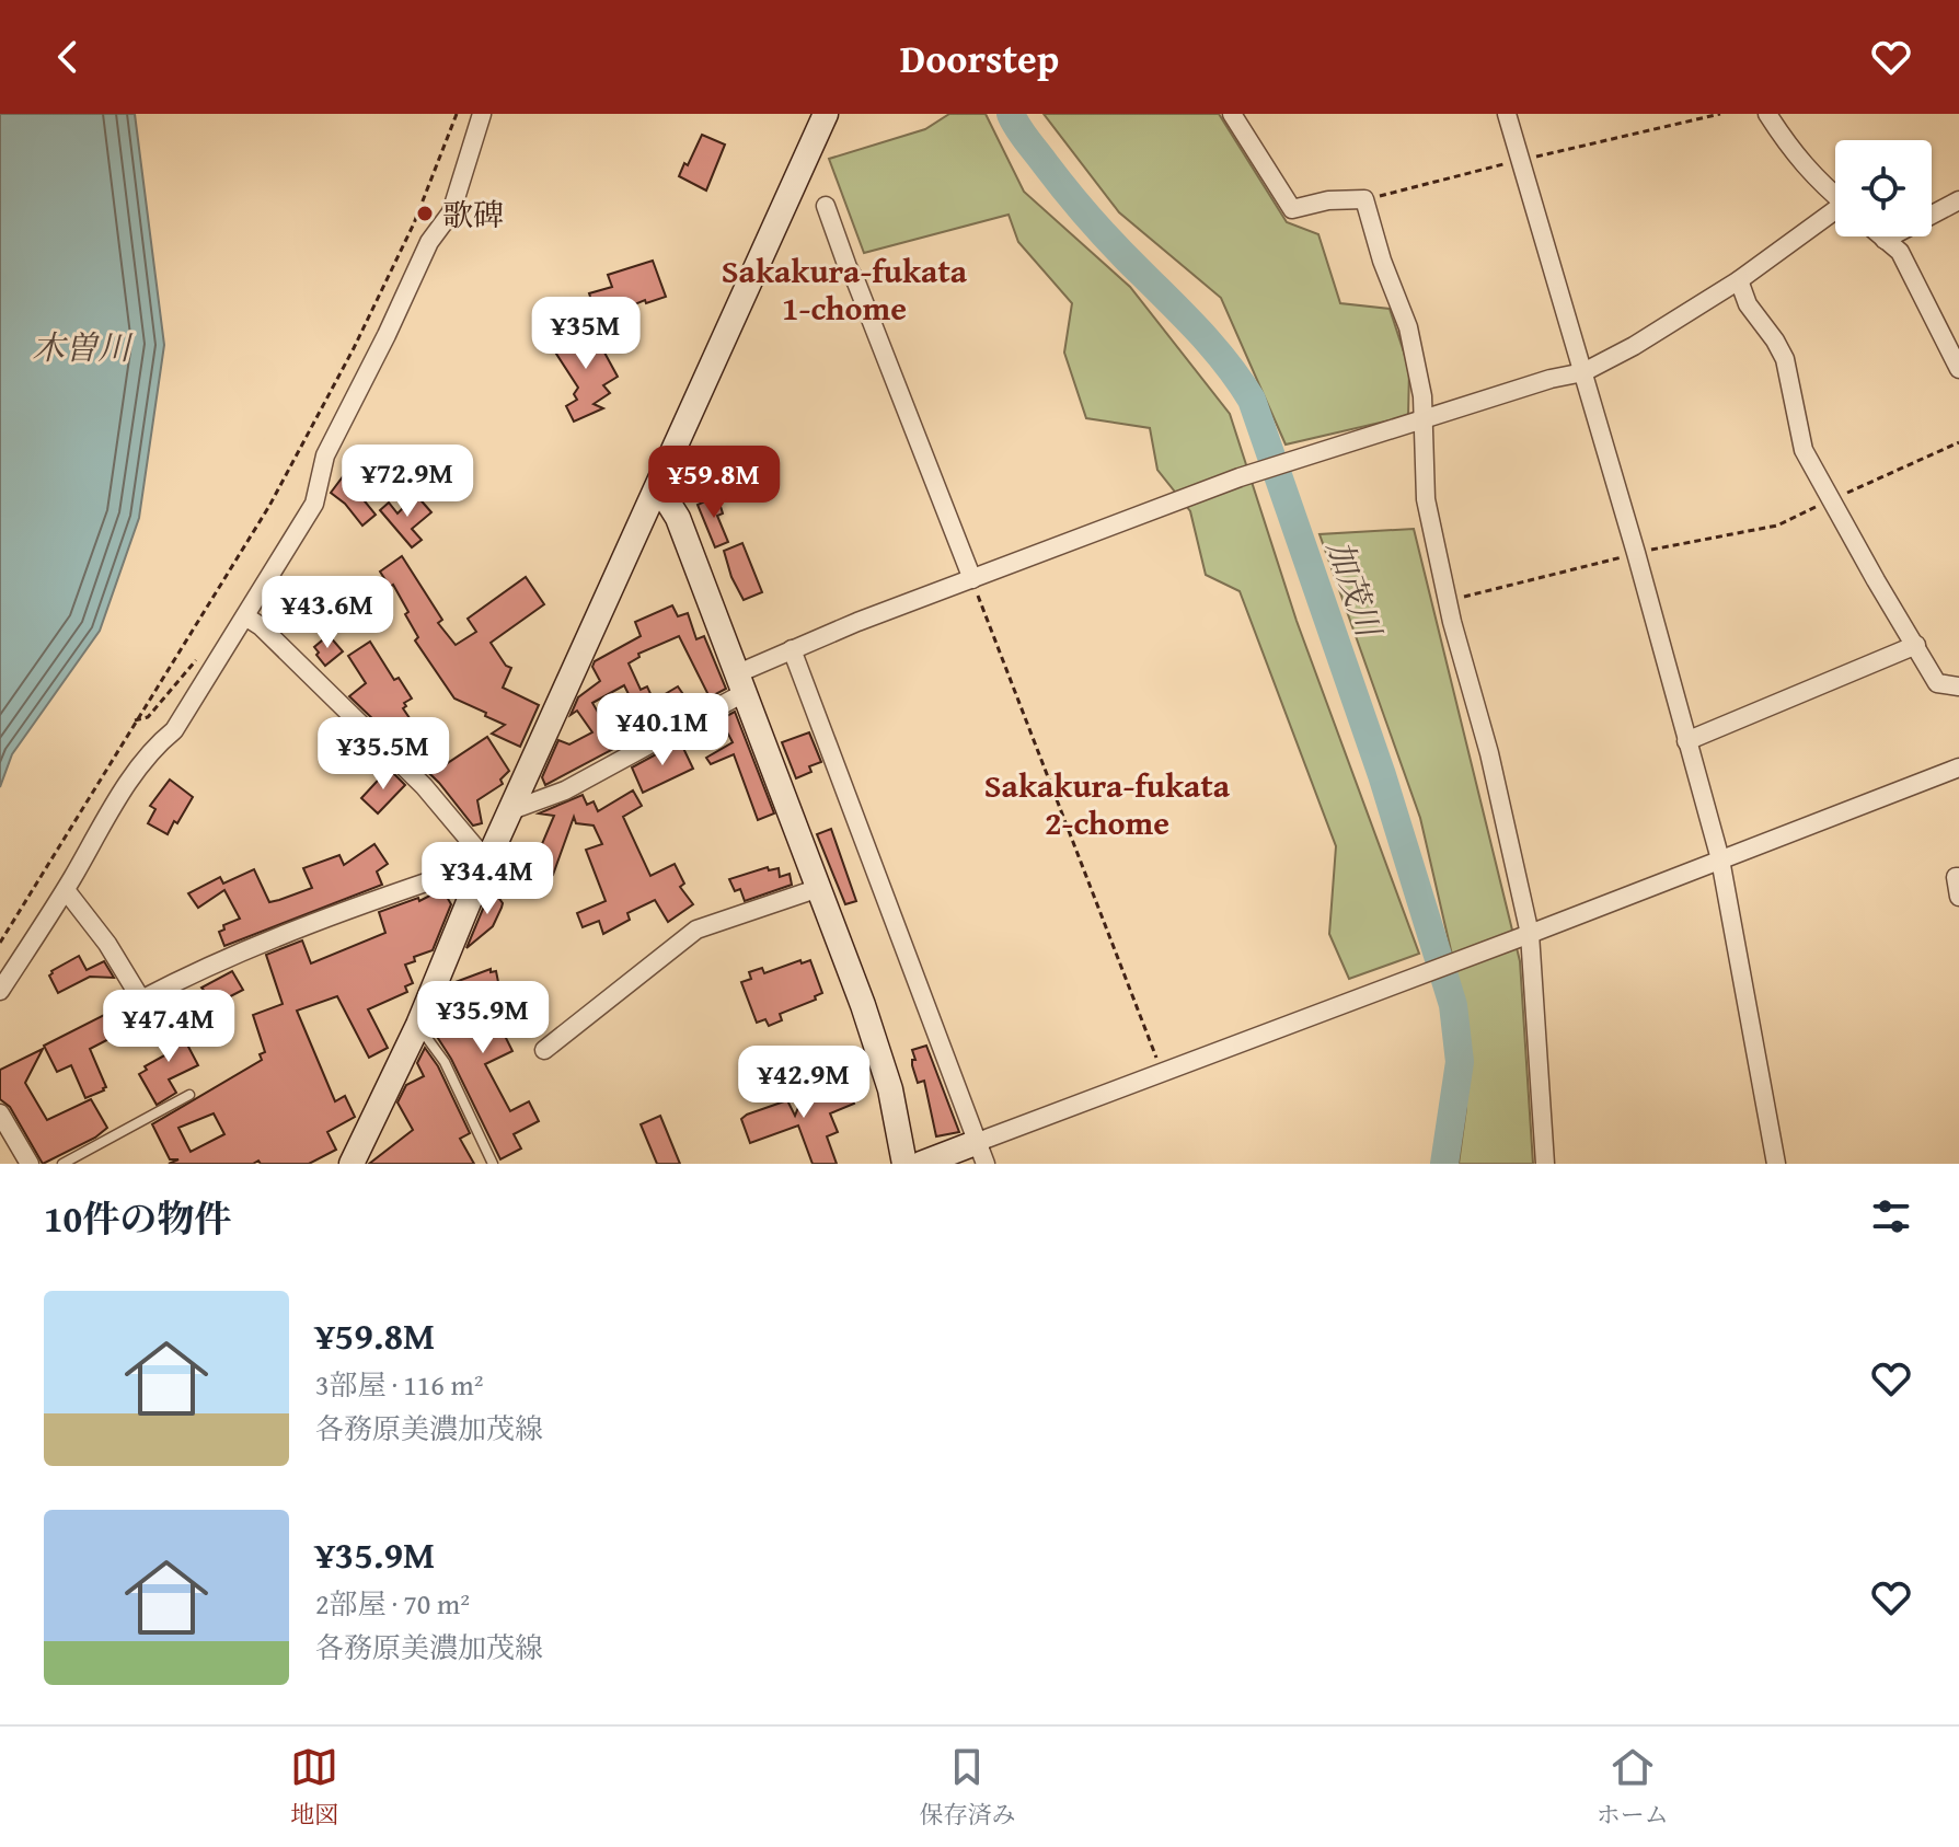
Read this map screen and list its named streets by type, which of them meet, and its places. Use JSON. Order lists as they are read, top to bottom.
{
  "districts": ["Sakakura-fukata 1-chome", "Sakakura-fukata 2-chome"],
  "water": ["木曽川", "加茂川"],
  "places": ["歌碑"],
  "page": {
    "header": "Doorstep",
    "price": [
      "¥35M",
      "¥72.9M",
      "¥59.8M",
      "¥43.6M",
      "¥40.1M",
      "¥35.5M",
      "¥34.4M",
      "¥35.9M",
      "¥47.4M",
      "¥42.9M"
    ],
    "heading": "10件の物件",
    "list": [
      {
        "name": "¥59.8M",
        "note": "3部屋 · 116 m² · 各務原美濃加茂線"
      },
      {
        "name": "¥35.9M",
        "note": "2部屋 · 70 m² · 各務原美濃加茂線"
      }
    ],
    "tabs": ["地図", "保存済み", "ホーム"]
  }
}
